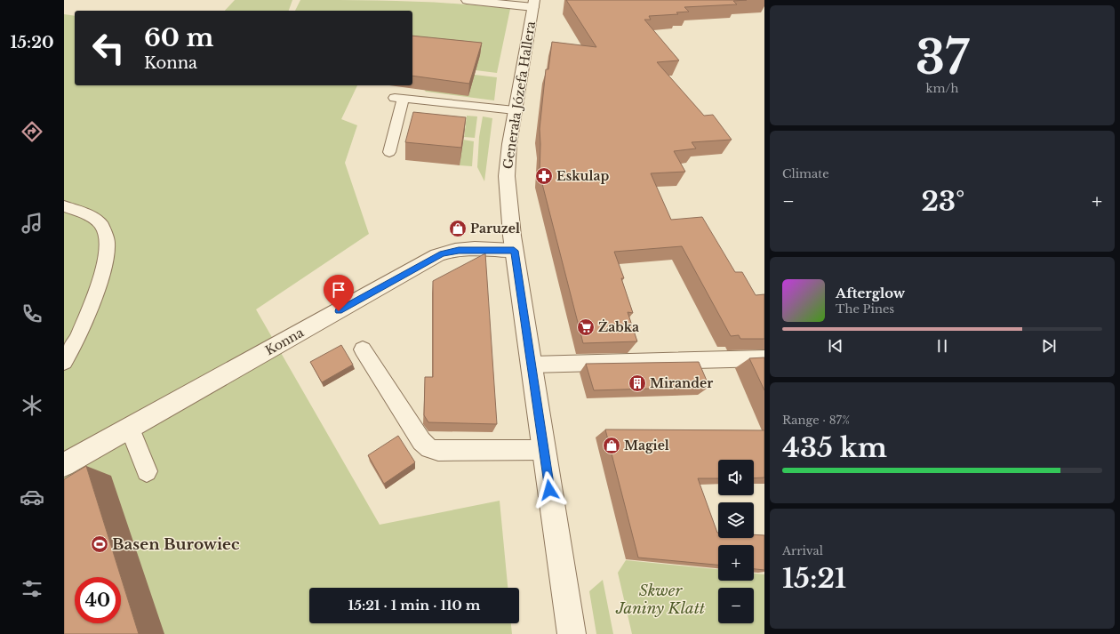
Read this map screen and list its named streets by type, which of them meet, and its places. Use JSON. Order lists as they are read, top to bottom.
{
  "streets": {
    "street": ["Generała Józefa Hallera", "Konna"]
  },
  "crossings": [
    ["Generała Józefa Hallera", "Konna"]
  ],
  "parks": ["Skwer Janiny Klatt"],
  "places": {
    "pharmacy": ["Eskulap"],
    "shop": ["Paruzel", "Magiel"],
    "supermarket": ["Żabka"],
    "building": ["Mirander"],
    "sports": ["Basen Burowiec"]
  },
  "page": {
    "tabs": "15:20",
    "tile": [
      ["37", "km/h"],
      "Climate",
      ["Range · 87%", "435 km"],
      ["Arrival", "15:21"]
    ],
    "turn": ["60 m", "Konna"],
    "heat": ["−", "23°", "+"],
    "song": ["Afterglow", "The Pines"],
    "map_buttons": ["+", "−"],
    "limit": "40",
    "trip": "15:21 · 1 min · 110 m"
  }
}
